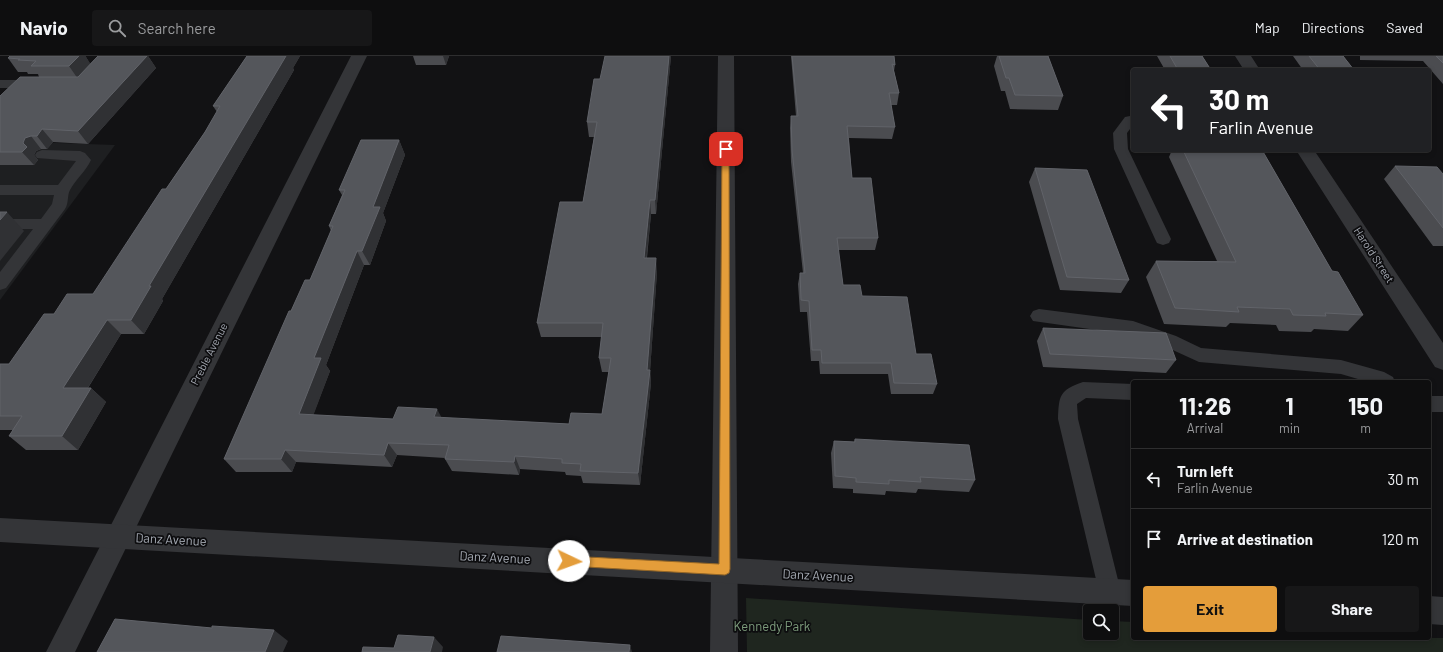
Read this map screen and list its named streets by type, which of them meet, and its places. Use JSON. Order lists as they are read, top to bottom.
{
  "streets": {
    "street": ["Harold Street", "Preble Avenue", "Danz Avenue"]
  },
  "crossings": [
    ["Preble Avenue", "Danz Avenue"]
  ],
  "parks": ["Kennedy Park"],
  "page": {
    "header": "Navio",
    "search": "Search here",
    "nav": ["Map", "Directions", "Saved"],
    "turn": ["30 m", "Farlin Avenue"],
    "eta": [
      "11:26",
      "Arrival",
      "1",
      "min",
      "150",
      "m"
    ],
    "list": [
      {
        "name": "Turn left",
        "note": "Farlin Avenue",
        "value": "30 m"
      },
      {
        "name": "Arrive at destination",
        "value": "120 m"
      }
    ],
    "buttons": ["Exit", "Share"]
  }
}
